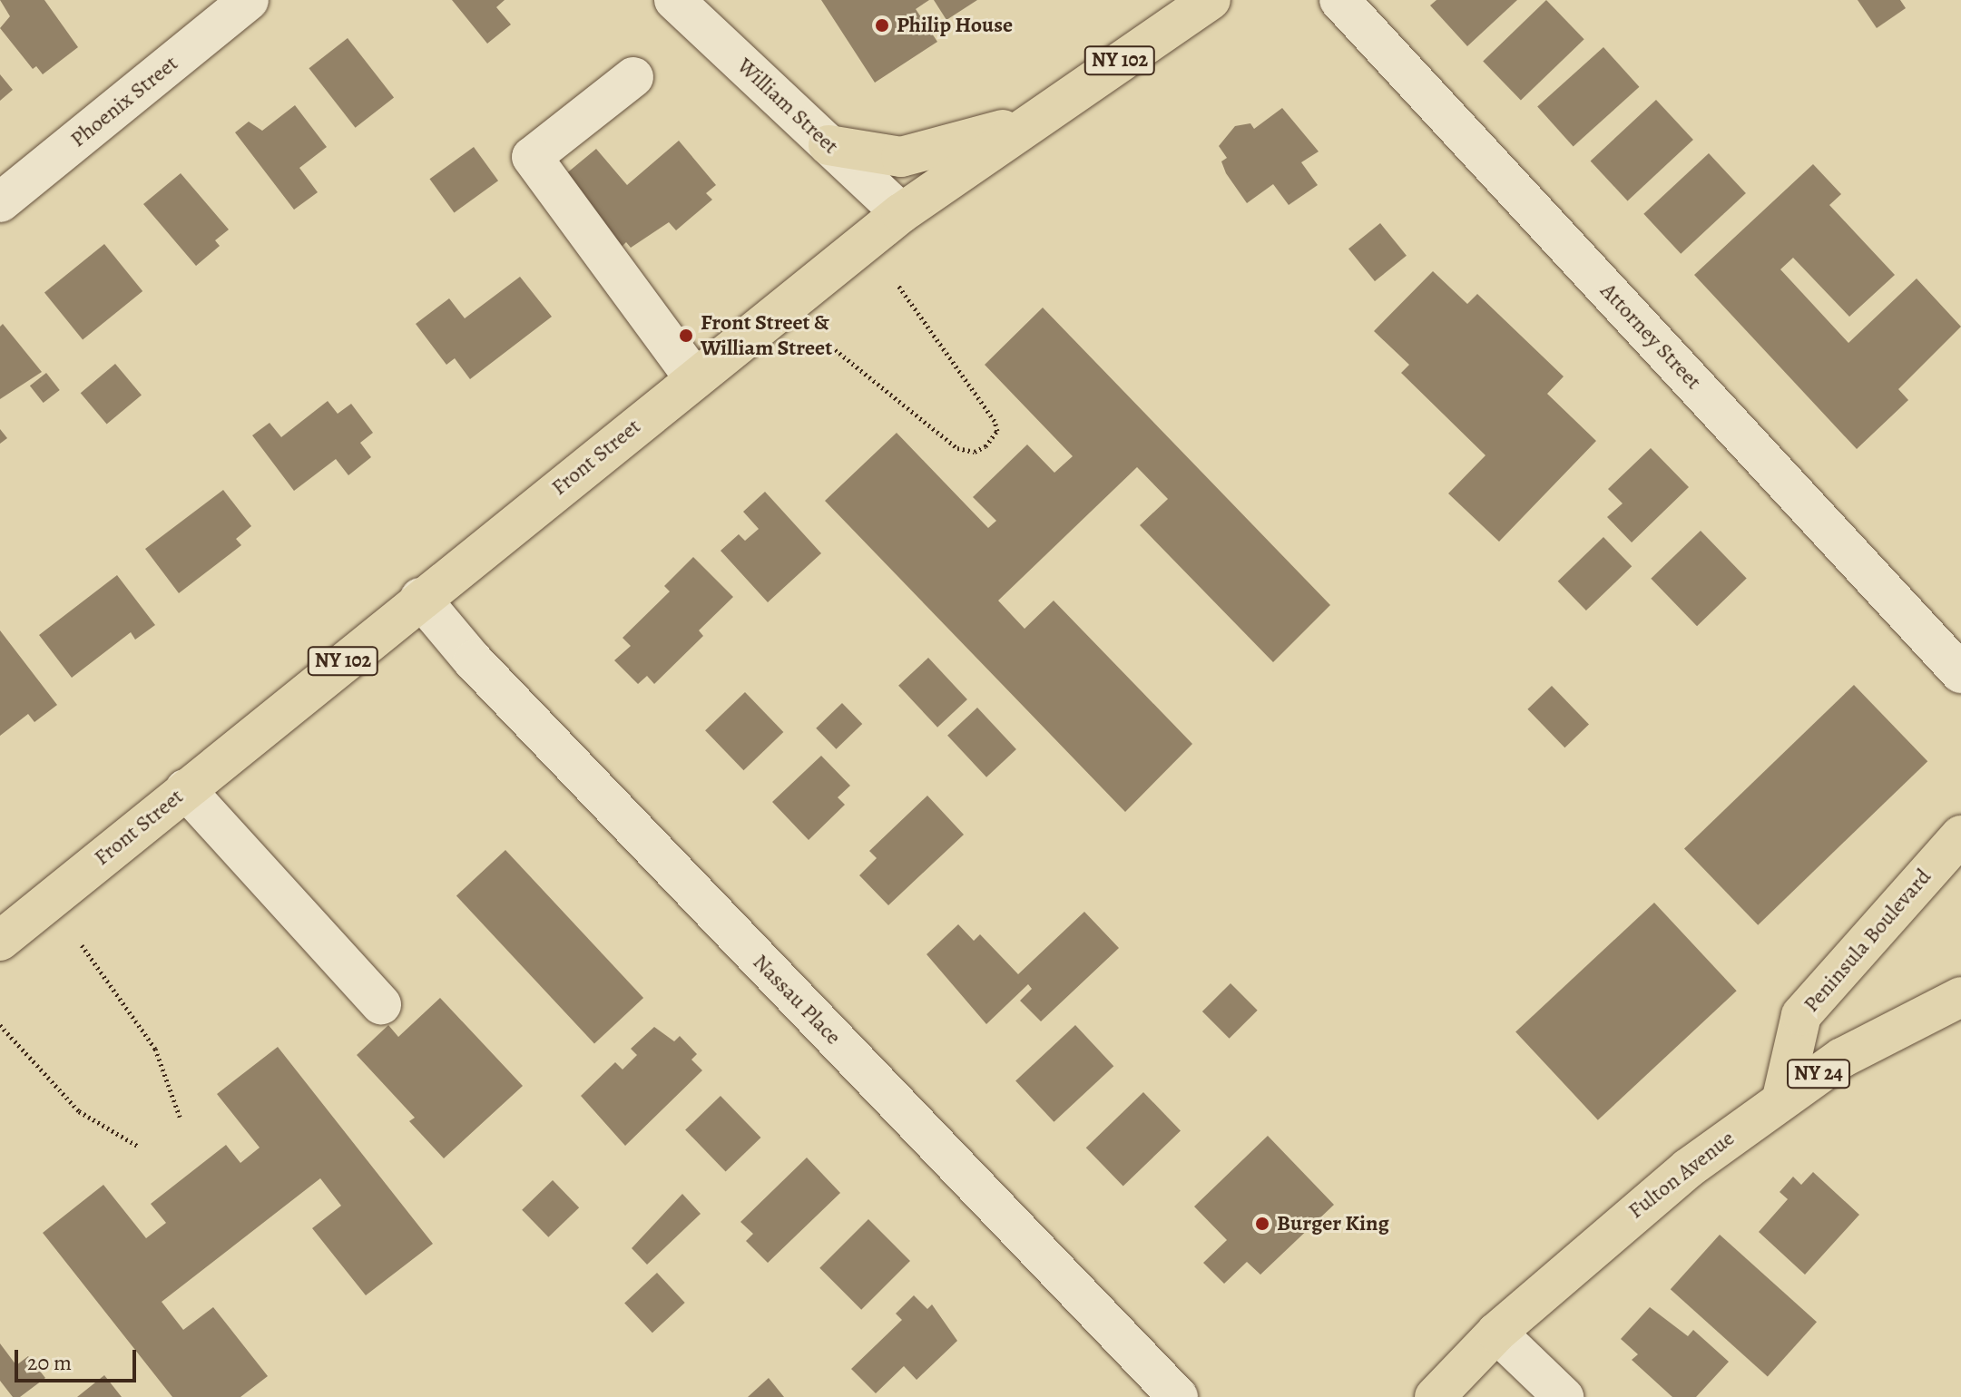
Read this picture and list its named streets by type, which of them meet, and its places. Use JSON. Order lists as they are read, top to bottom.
{
  "streets": {
    "main road": [
      "NY 102",
      "Front Street",
      "Peninsula Boulevard",
      "NY 24",
      "Fulton Avenue"
    ],
    "street": [
      "Phoenix Street",
      "William Street",
      "Attorney Street",
      "Nassau Place"
    ]
  },
  "crossings": [
    ["William Street", "Front Street"],
    ["Front Street", "Nassau Place"],
    ["Peninsula Boulevard", "Fulton Avenue"]
  ],
  "places": ["Philip House", "Front Street & William Street", "Burger King"],
  "scale_bar": "20 m"
}
